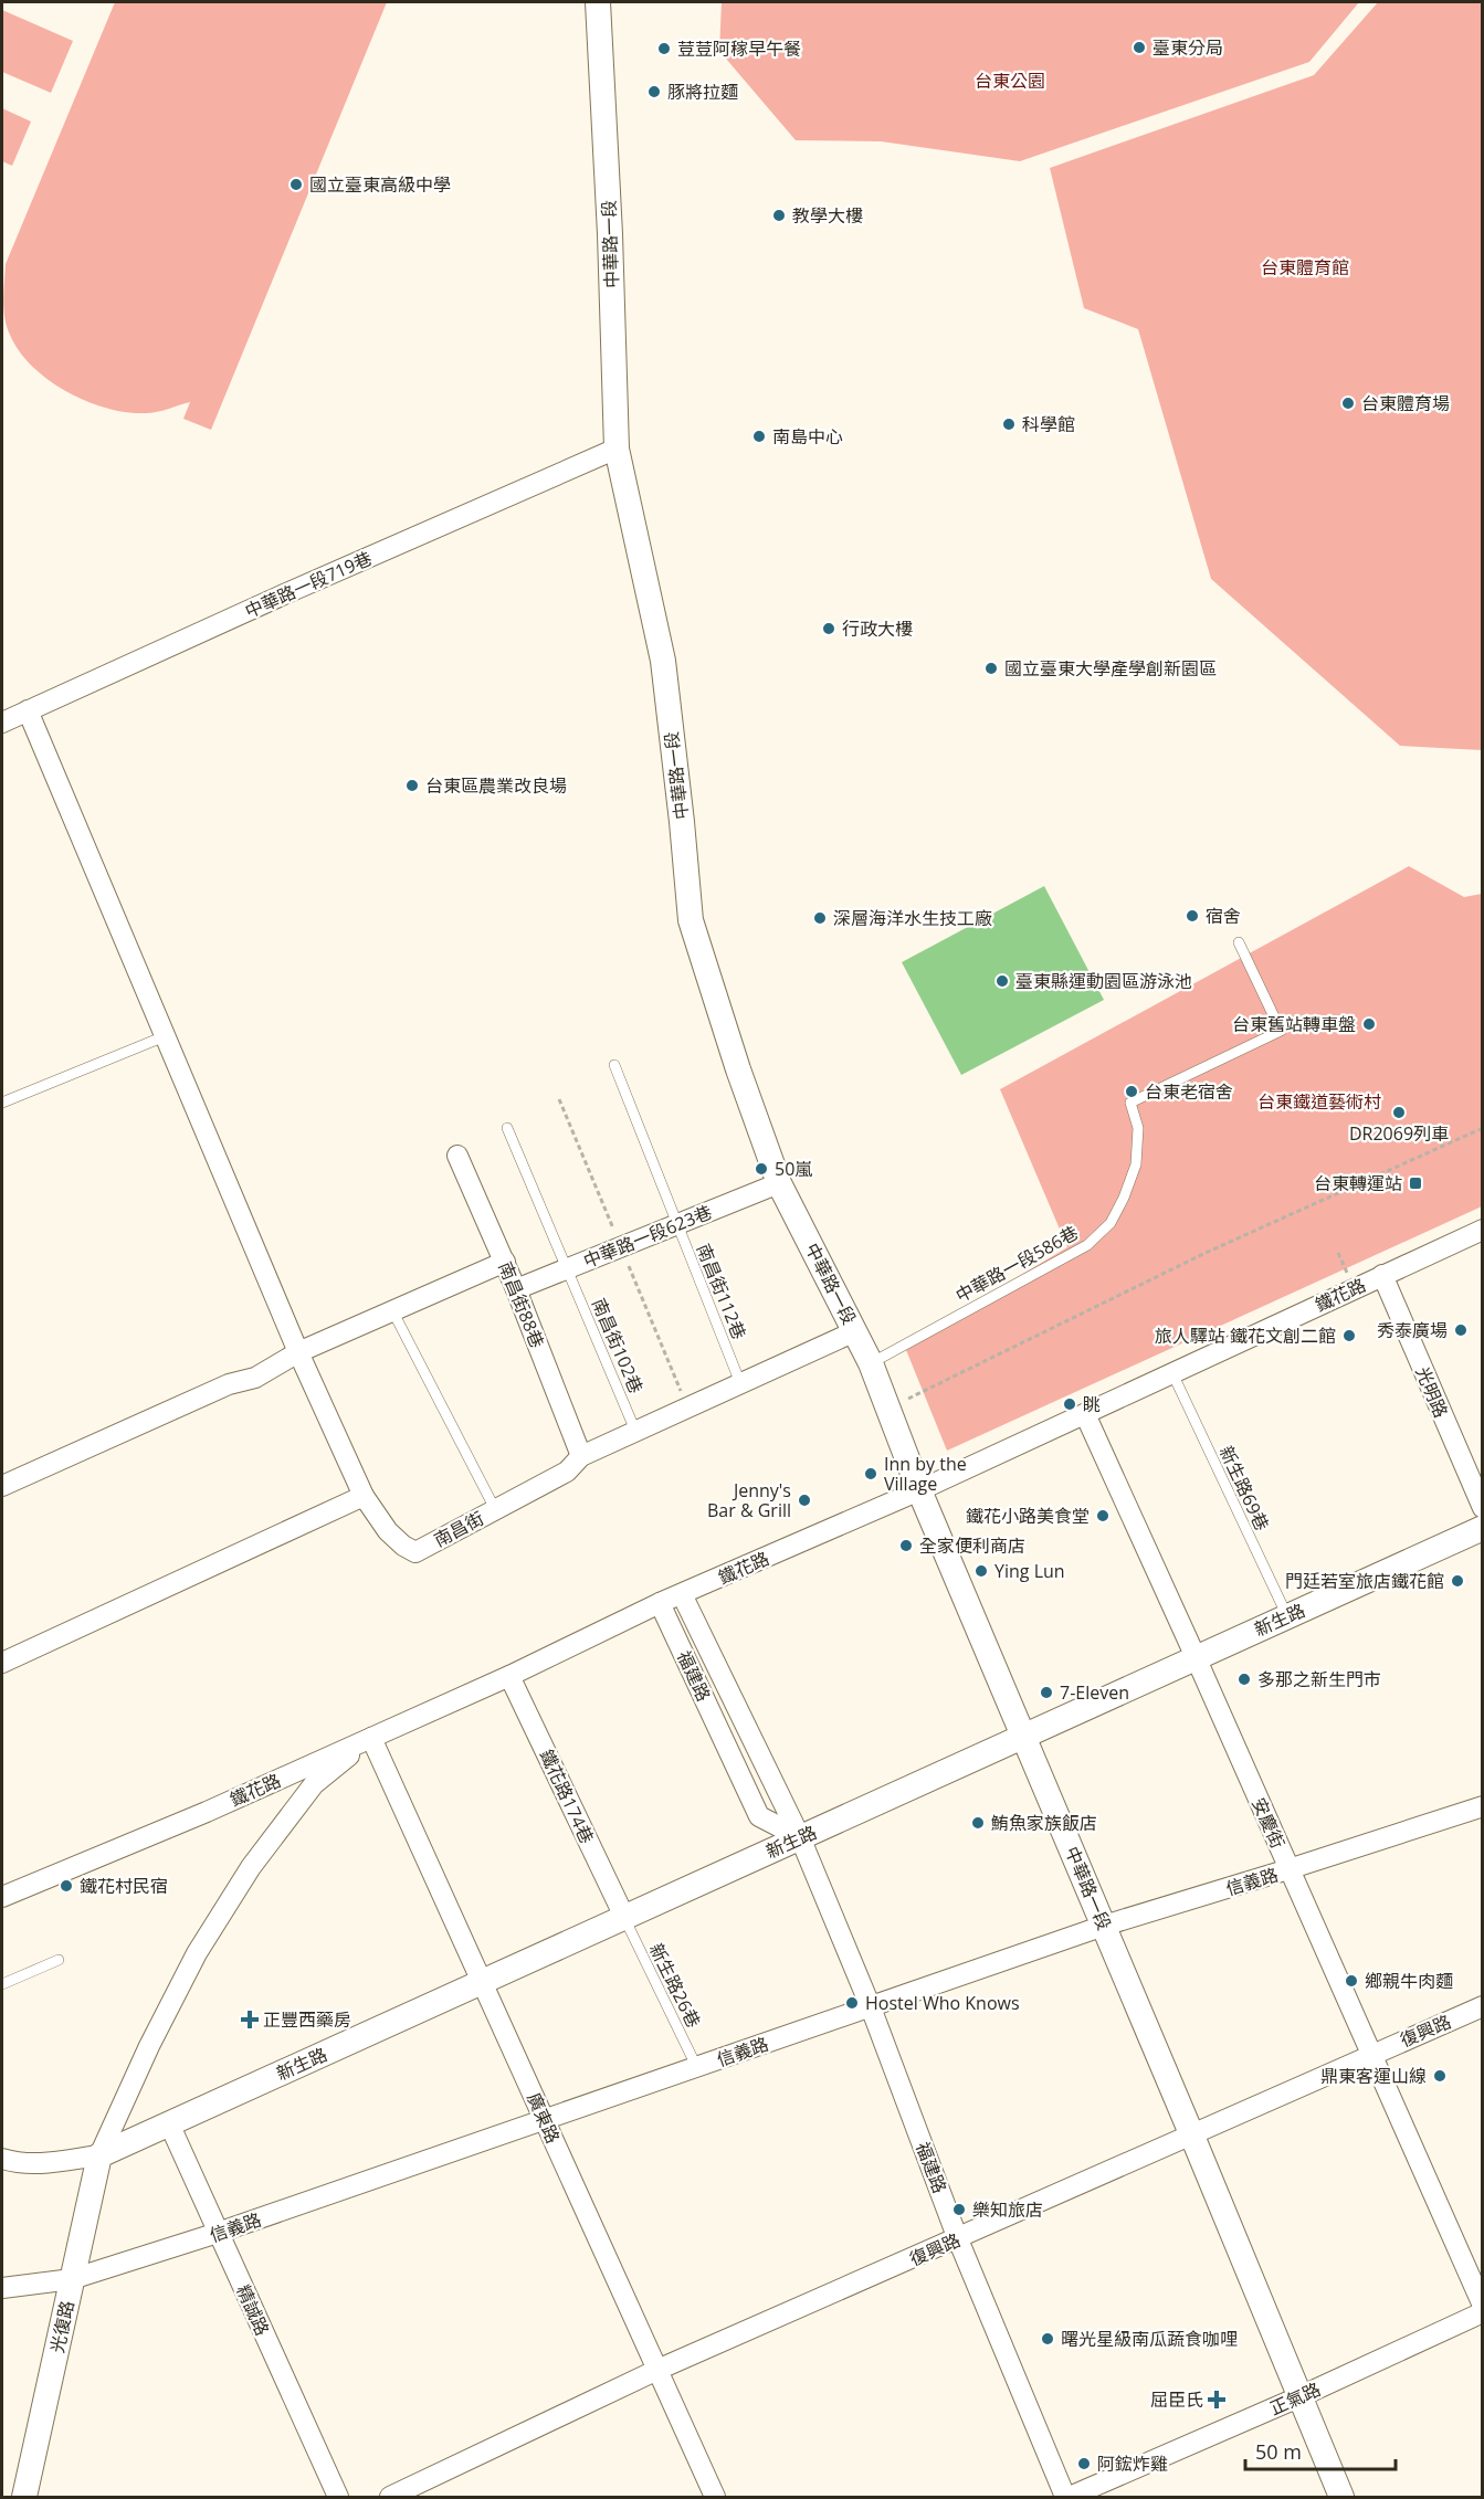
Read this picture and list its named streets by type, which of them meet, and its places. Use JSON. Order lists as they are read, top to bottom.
{
  "streets": {
    "street": [
      "中華路一段",
      "中華路一段719巷",
      "中華路一段623巷",
      "鐵花路",
      "南昌街88巷",
      "光明路",
      "南昌街",
      "新生路",
      "福建路",
      "鐵花路174巷",
      "安慶街",
      "信義路",
      "復興路",
      "廣東路",
      "精誠路",
      "光復路",
      "正氣路"
    ],
    "lane": [
      "中華路一段586巷",
      "南昌街112巷",
      "南昌街102巷",
      "新生路69巷",
      "新生路26巷"
    ]
  },
  "crossings": [
    ["中華路一段", "中華路一段719巷"],
    ["中華路一段", "中華路一段623巷"],
    ["中華路一段", "中華路一段586巷"],
    ["中華路一段", "鐵花路"],
    ["中華路一段", "南昌街"],
    ["中華路一段", "新生路"],
    ["中華路一段", "信義路"],
    ["中華路一段", "復興路"],
    ["中華路一段", "正氣路"],
    ["中華路一段623巷", "南昌街112巷"],
    ["中華路一段623巷", "南昌街88巷"],
    ["中華路一段623巷", "南昌街102巷"],
    ["南昌街112巷", "南昌街"],
    ["鐵花路", "光明路"],
    ["鐵花路", "新生路69巷"],
    ["鐵花路", "福建路"],
    ["鐵花路", "鐵花路174巷"],
    ["鐵花路", "安慶街"],
    ["鐵花路", "廣東路"],
    ["南昌街88巷", "南昌街"],
    ["南昌街102巷", "南昌街"],
    ["新生路69巷", "新生路"],
    ["新生路", "福建路"],
    ["新生路", "鐵花路174巷"],
    ["新生路", "安慶街"],
    ["新生路", "新生路26巷"],
    ["新生路", "廣東路"],
    ["新生路", "精誠路"],
    ["新生路", "光復路"],
    ["福建路", "信義路"],
    ["福建路", "復興路"],
    ["福建路", "正氣路"],
    ["鐵花路174巷", "新生路26巷"],
    ["安慶街", "信義路"],
    ["安慶街", "復興路"],
    ["信義路", "新生路26巷"],
    ["信義路", "廣東路"],
    ["信義路", "精誠路"],
    ["信義路", "光復路"],
    ["復興路", "廣東路"]
  ],
  "parks": ["台東公園", "台東體育館", "台東鐵道藝術村"],
  "places": {
    "other": [
      "臺東分局",
      "荳荳阿稼早午餐",
      "豚將拉麵",
      "國立臺東高級中學",
      "教學大樓",
      "台東體育場",
      "科學館",
      "南島中心",
      "行政大樓",
      "國立臺東大學產學創新園區",
      "台東區農業改良場",
      "宿舍",
      "深層海洋水生技工廠",
      "臺東縣運動園區游泳池",
      "台東舊站轉車盤",
      "台東老宿舍",
      "DR2069列車",
      "50嵐",
      "秀泰廣場",
      "旅人驛站 鐵花文創二館",
      "眺",
      "Inn by the Village",
      "Jenny's Bar & Grill",
      "鐵花小路美食堂",
      "全家便利商店",
      "Ying Lun",
      "門廷若室旅店鐵花館",
      "多那之新生門市",
      "7-Eleven",
      "鮪魚家族飯店",
      "鐵花村民宿",
      "鄉親牛肉麵",
      "Hostel Who Knows",
      "鼎東客運山線",
      "樂知旅店",
      "曙光星級南瓜蔬食咖哩",
      "阿鋐炸雞"
    ],
    "transit": ["台東轉運站"],
    "health": ["正豐西藥房", "屈臣氏"]
  },
  "scale_bar": "50 m"
}
